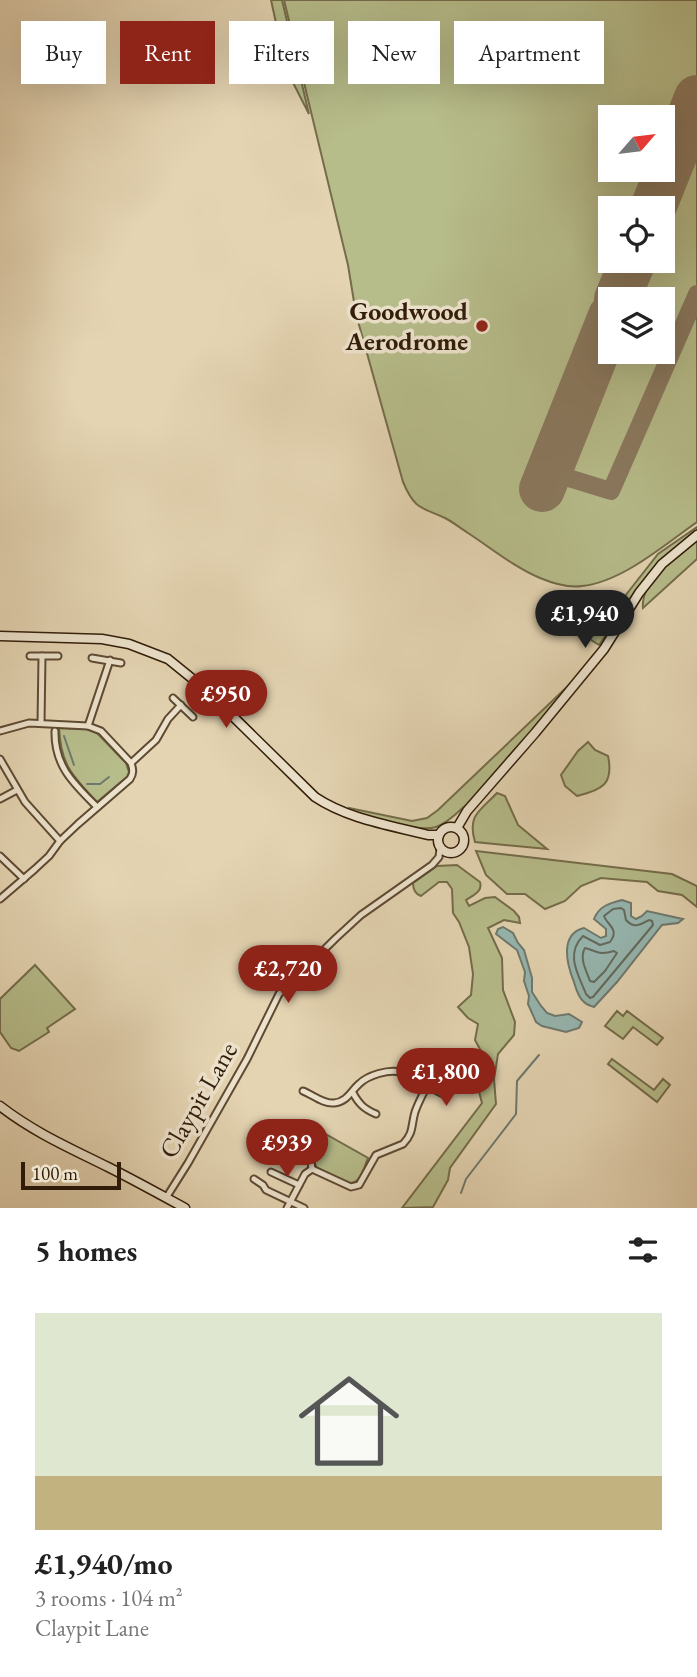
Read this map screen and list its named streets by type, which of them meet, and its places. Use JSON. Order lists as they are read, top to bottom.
{
  "streets": {
    "street": ["Claypit Lane"]
  },
  "places": ["Goodwood Aerodrome"],
  "scale_bar": "100 m",
  "north": "top right",
  "page": {
    "chip": [
      "Buy",
      "Rent",
      "Filters",
      "New",
      "Apartment"
    ],
    "price": [
      "£1,940",
      "£950",
      "£2,720",
      "£1,800",
      "£939"
    ],
    "scale": "100 m",
    "heading": "5 homes",
    "list": [
      {
        "name": "£1,940/mo",
        "note": "3 rooms · 104 m² · Claypit Lane"
      }
    ]
  }
}
